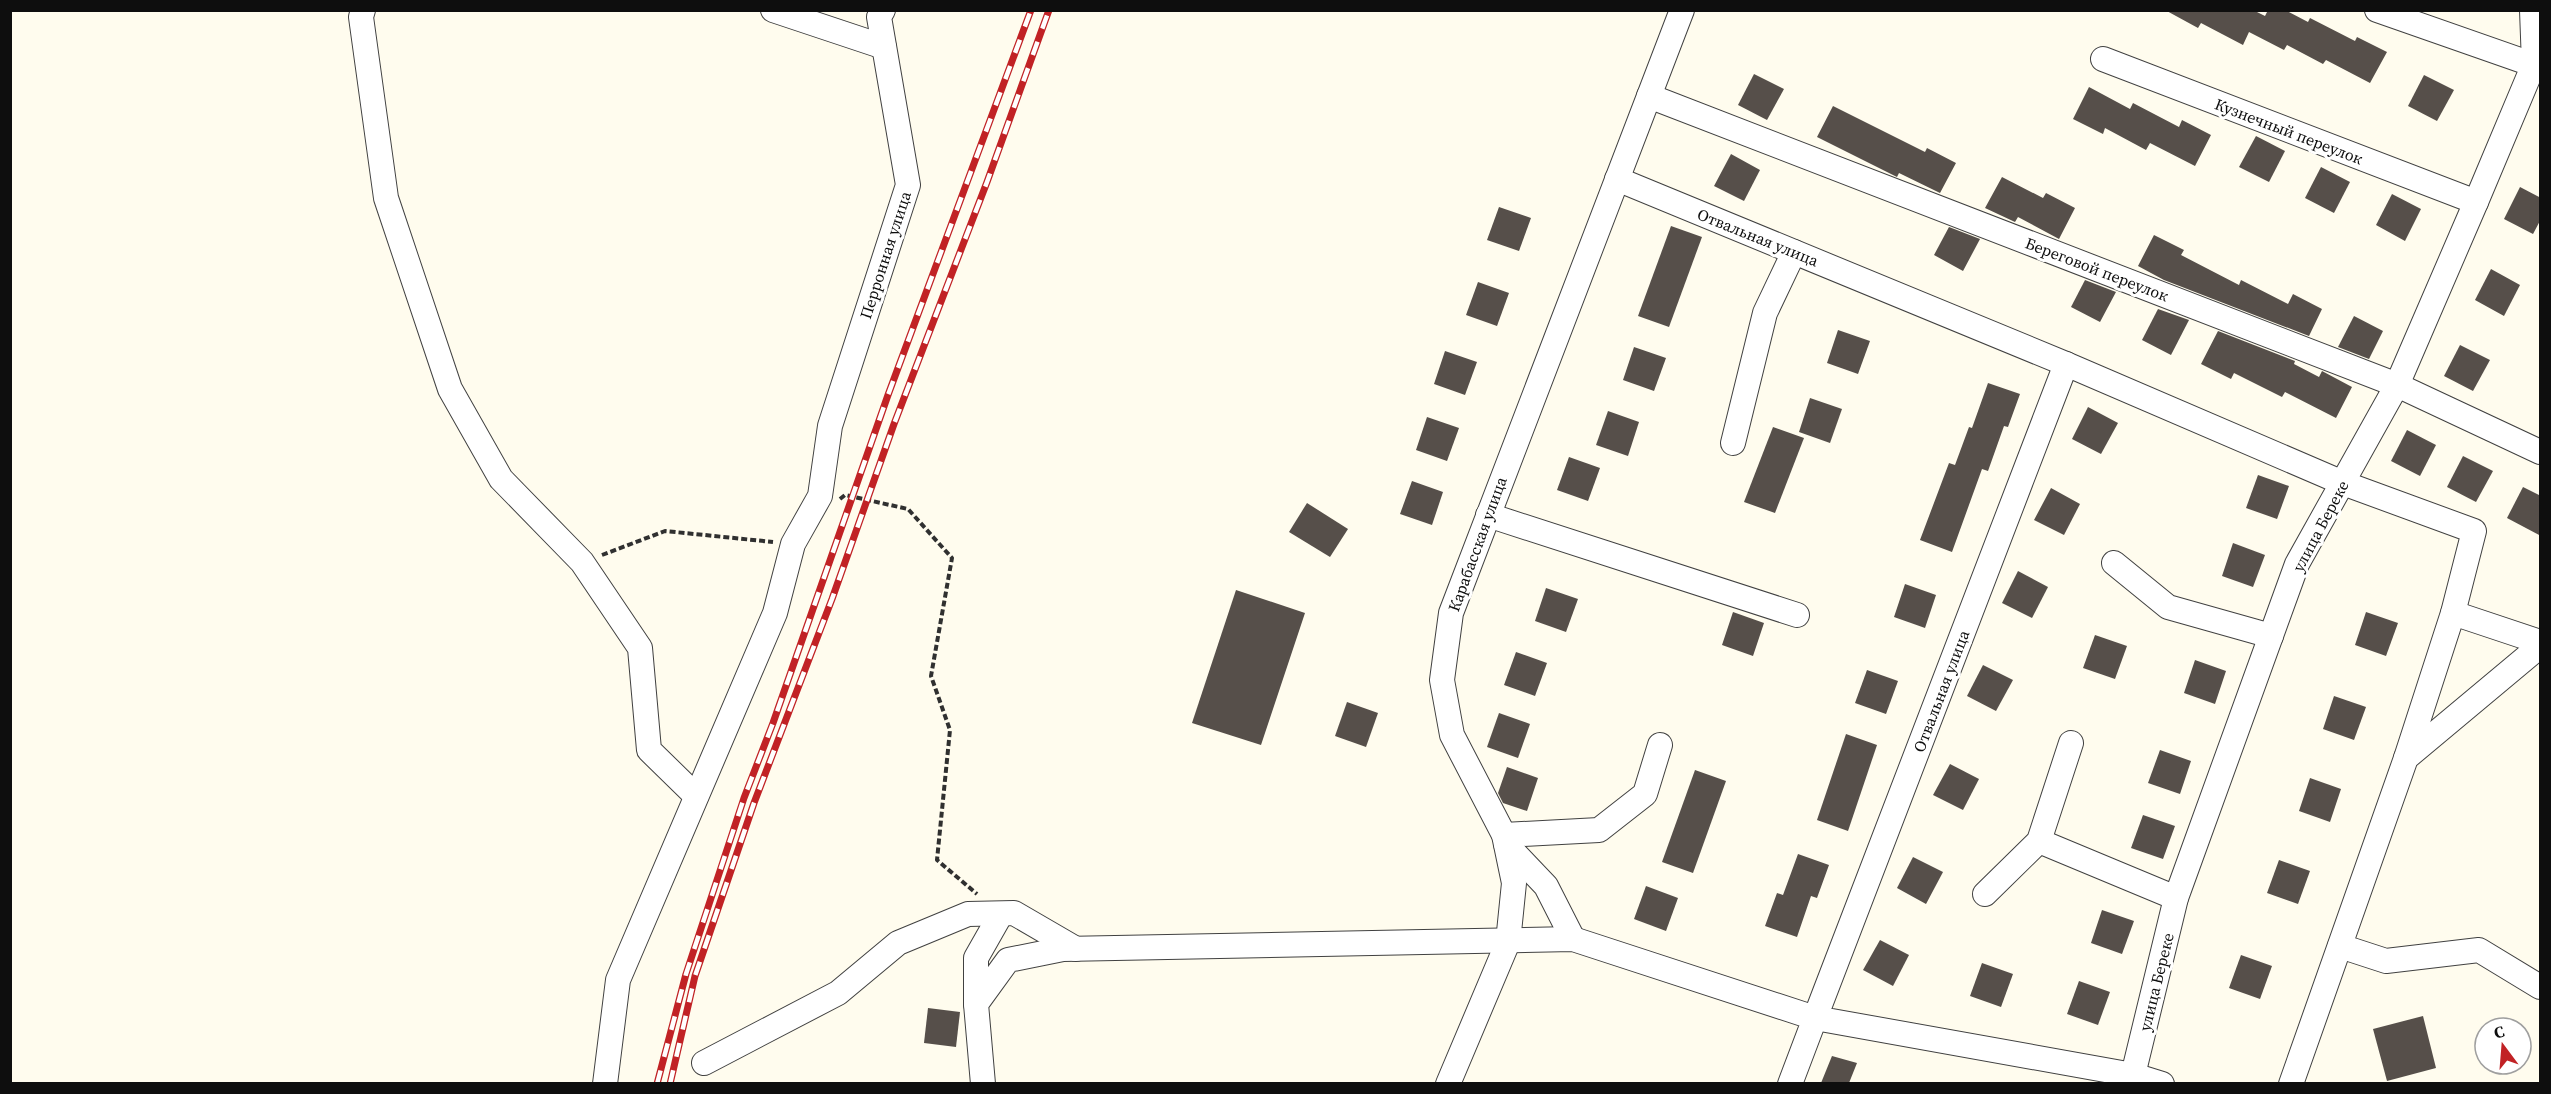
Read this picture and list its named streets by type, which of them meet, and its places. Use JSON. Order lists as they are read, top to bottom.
{
  "streets": {
    "street": [
      "Кузнечный переулок",
      "Отвальная улица",
      "Перронная улица",
      "Береговой переулок",
      "улица Береке",
      "Карабасская улица"
    ]
  },
  "crossings": [
    ["Кузнечный переулок", "улица Береке"],
    ["Отвальная улица", "улица Береке"],
    ["Отвальная улица", "Карабасская улица"],
    ["Береговой переулок", "улица Береке"],
    ["Береговой переулок", "Карабасская улица"]
  ],
  "north": "top"
}
